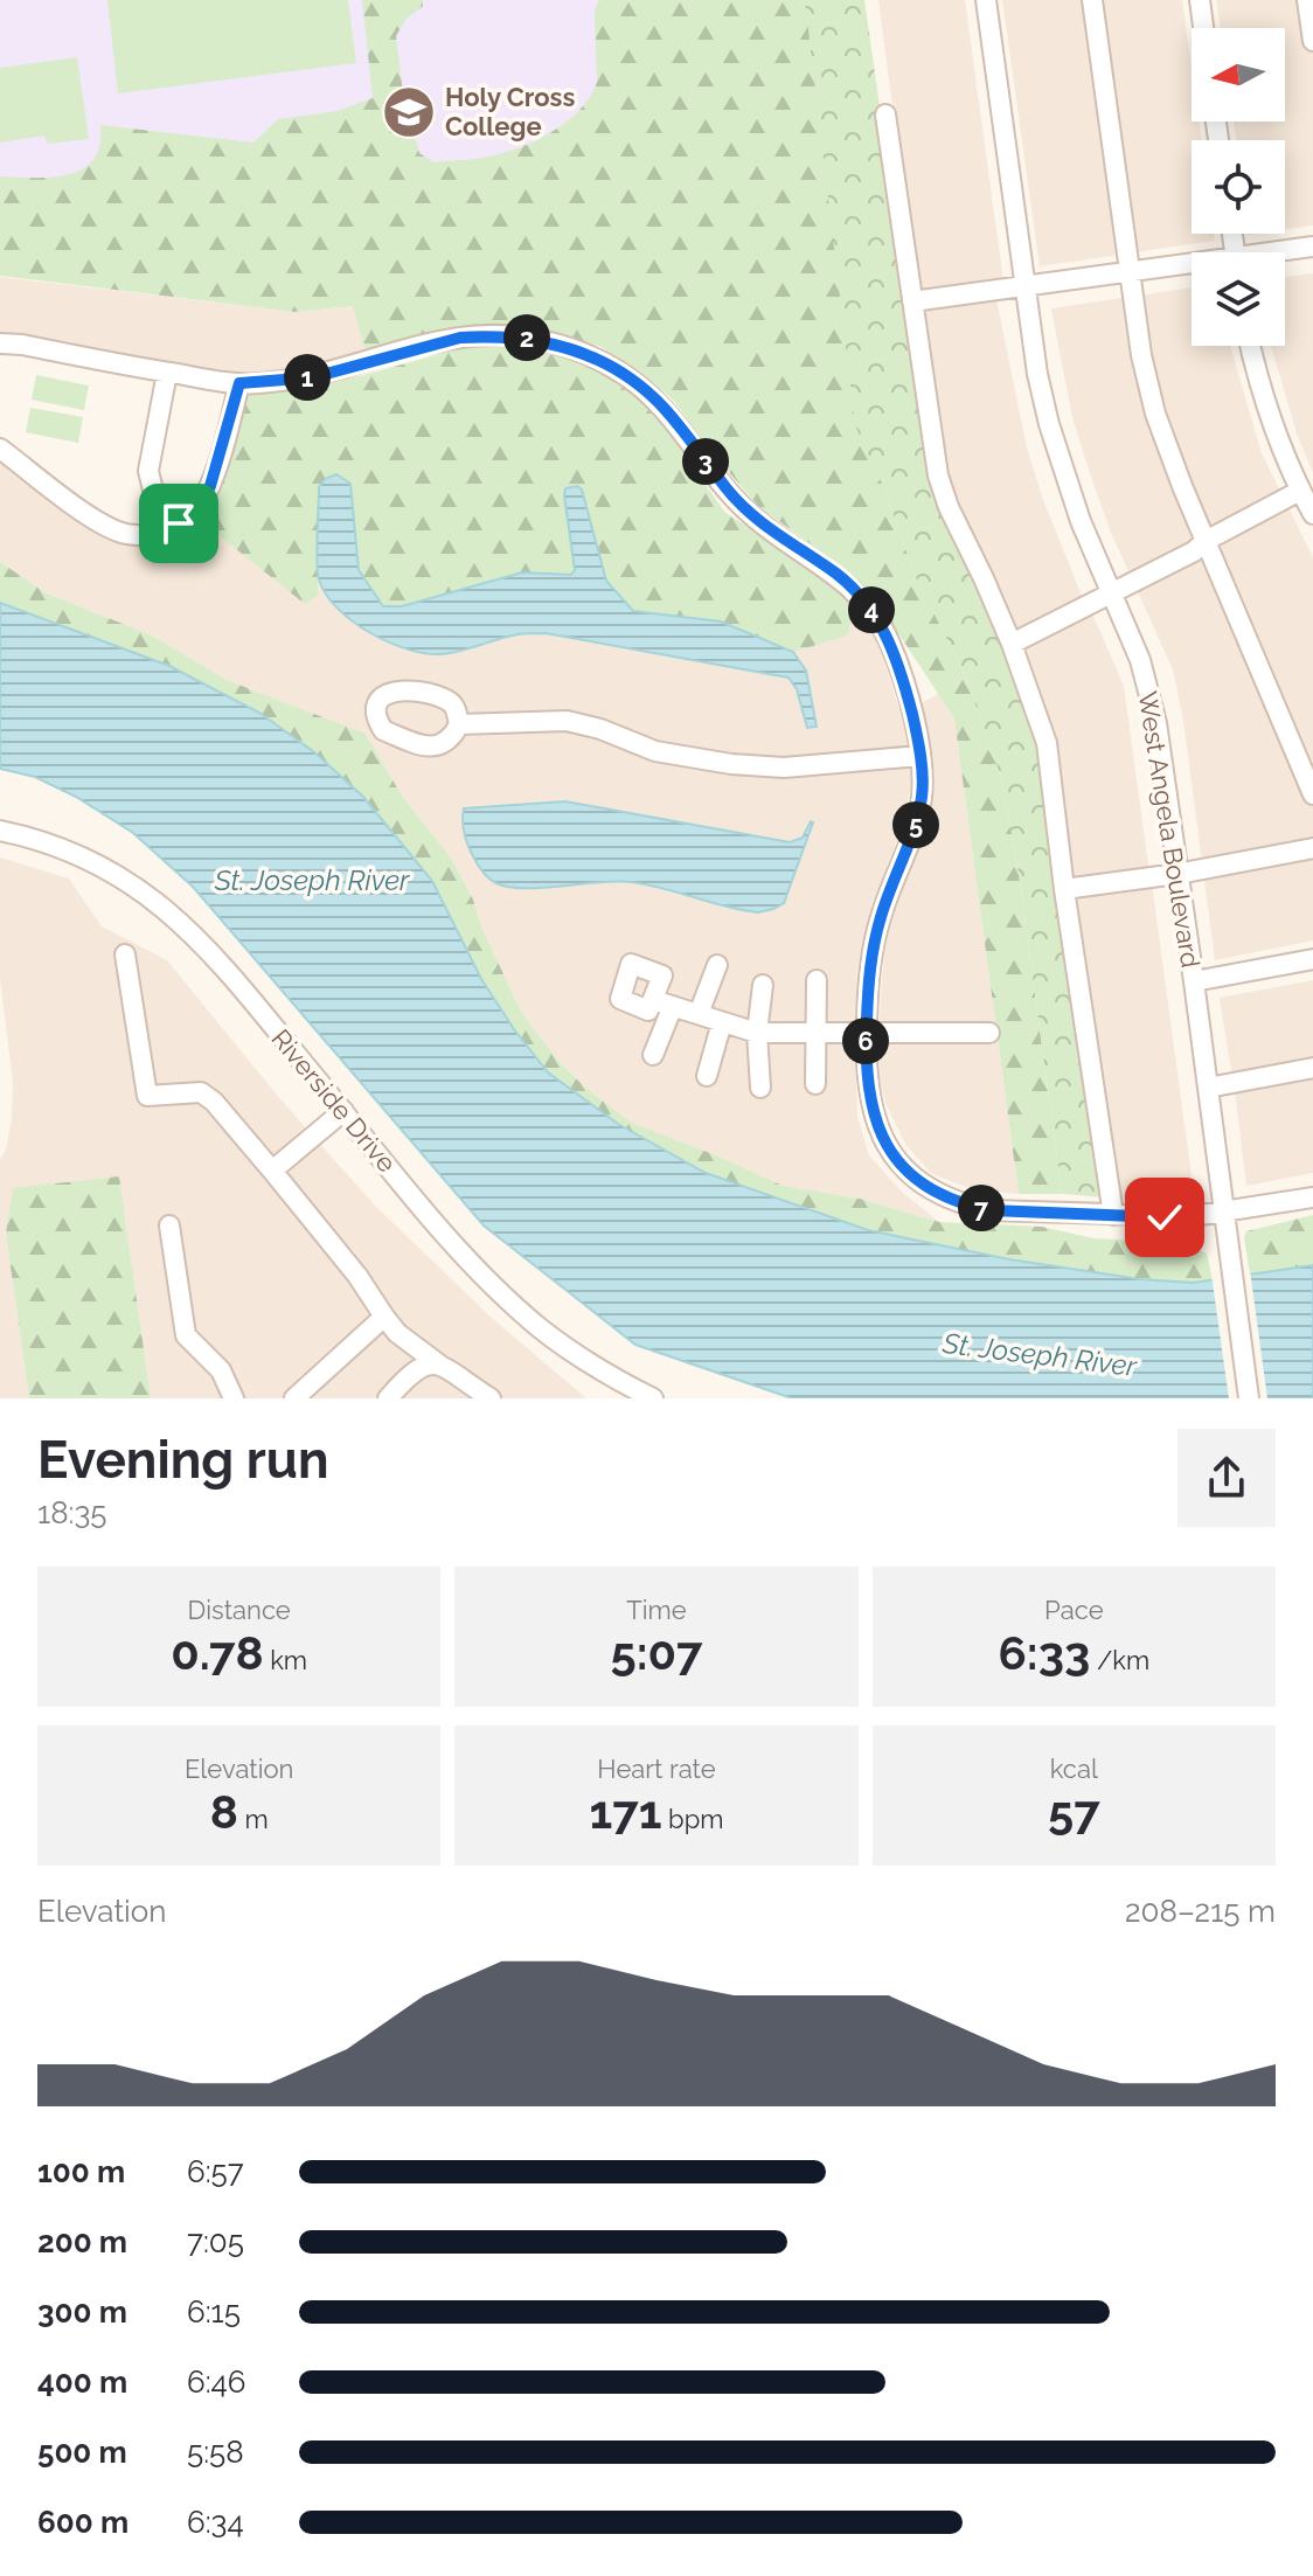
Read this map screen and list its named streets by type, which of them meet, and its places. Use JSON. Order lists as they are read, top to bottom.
{
  "streets": {
    "street": ["West Angela Boulevard", "Riverside Drive"]
  },
  "water": ["St. Joseph River"],
  "places": {
    "school or university": ["Holy Cross College"]
  },
  "north": "left",
  "page": {
    "pins": [
      "2",
      "1",
      "3",
      "4",
      "5",
      "6",
      "7"
    ],
    "heading": ["Evening run", "18:35"],
    "stats": [
      ["Distance", "0.78 km"],
      ["Time", "5:07"],
      ["Pace", "6:33 /km"],
      ["Elevation", "8 m"],
      ["Heart rate", "171 bpm"],
      ["kcal", "57"]
    ],
    "chart": ["Elevation", "208–215 m"],
    "list": [
      {
        "name": "100 m",
        "note": "6:57"
      },
      {
        "name": "200 m",
        "note": "7:05"
      },
      {
        "name": "300 m",
        "note": "6:15"
      },
      {
        "name": "400 m",
        "note": "6:46"
      },
      {
        "name": "500 m",
        "note": "5:58"
      },
      {
        "name": "600 m",
        "note": "6:34"
      }
    ]
  }
}
